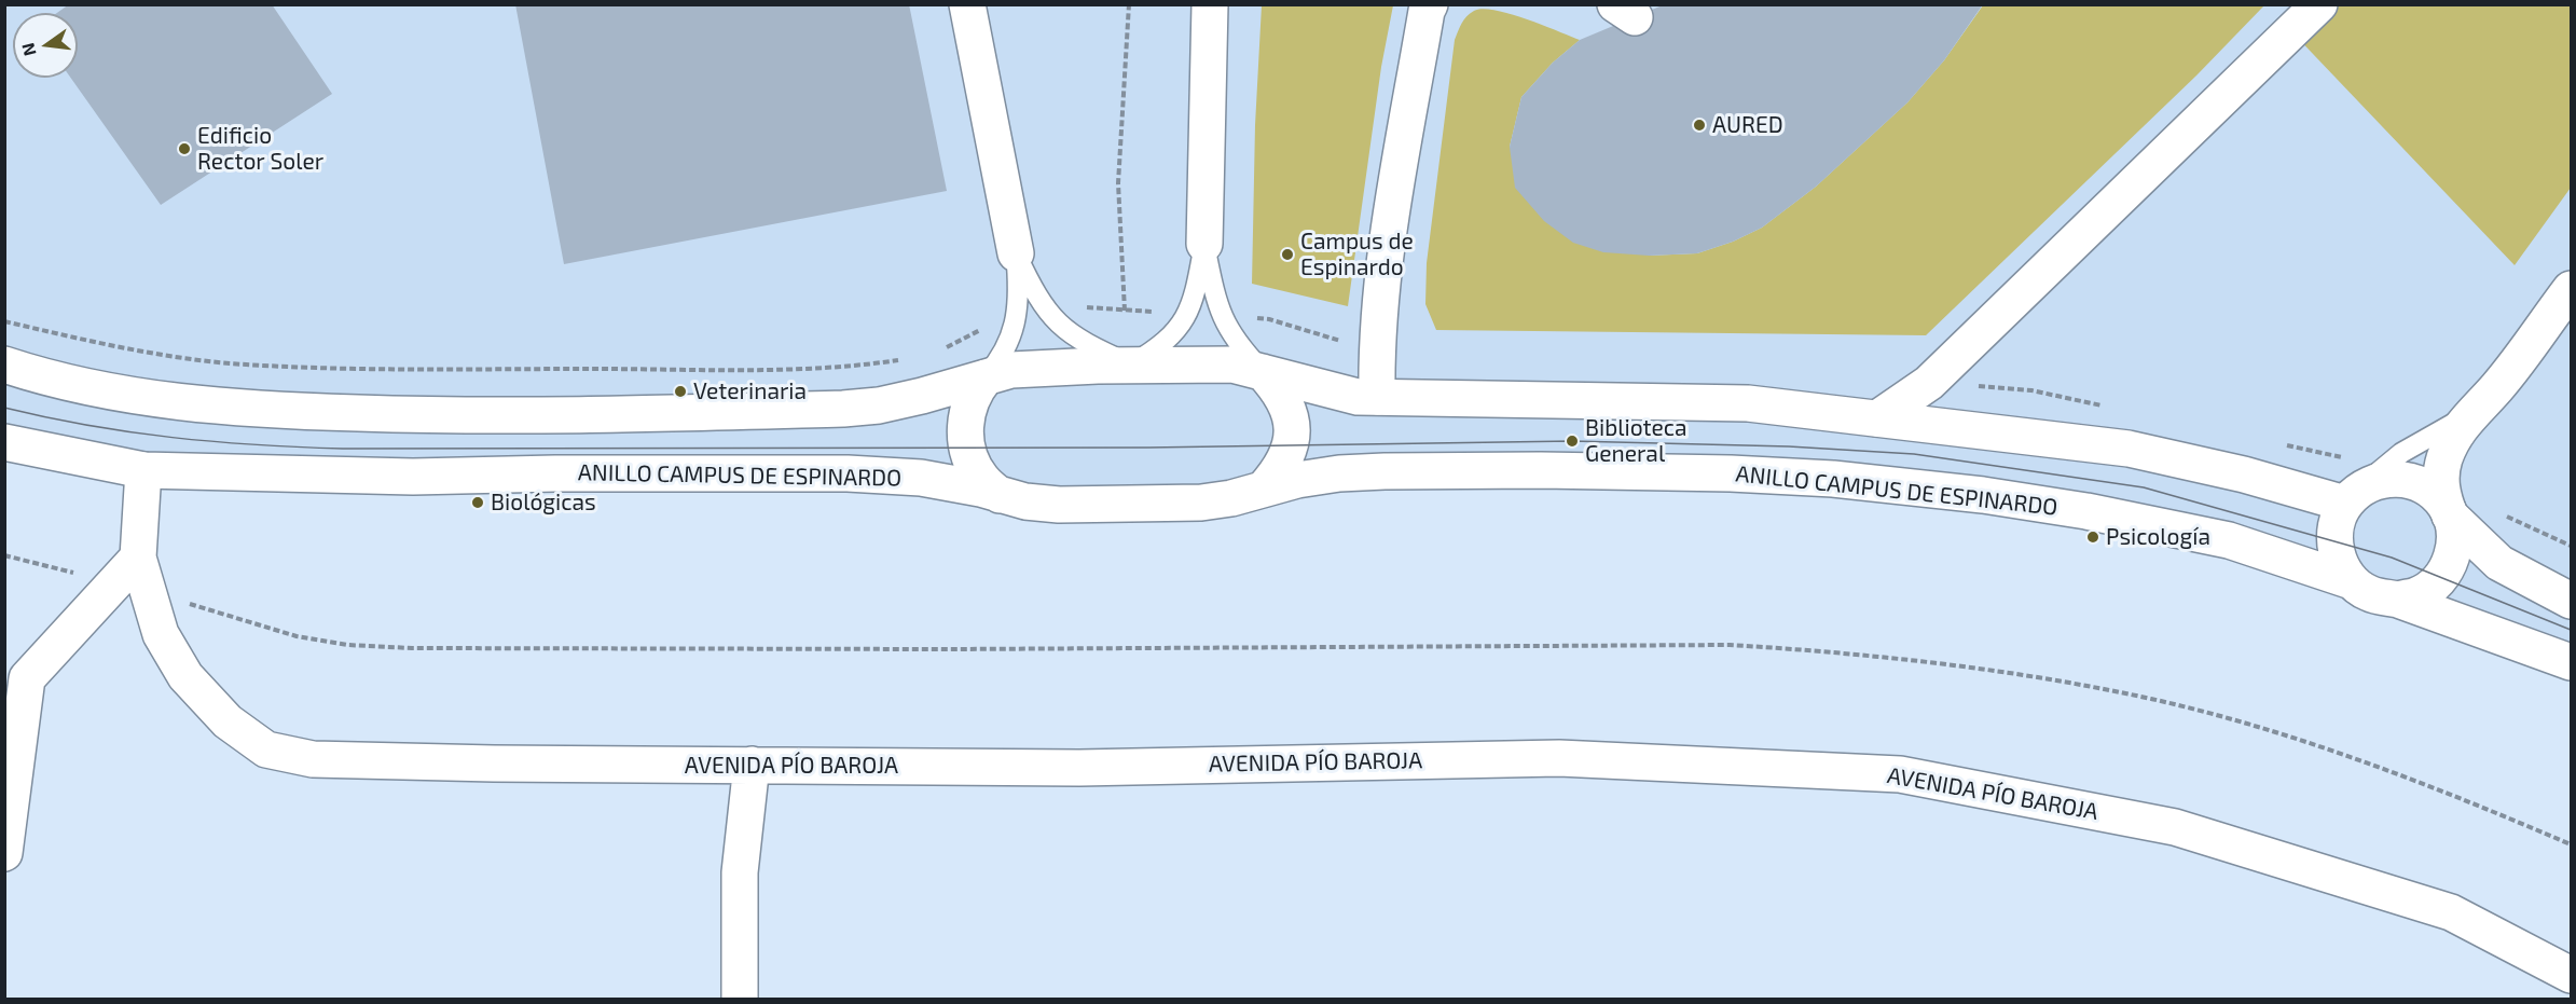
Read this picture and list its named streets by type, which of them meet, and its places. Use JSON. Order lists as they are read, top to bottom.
{
  "streets": {
    "main road": ["ANILLO CAMPUS DE ESPINARDO", "AVENIDA PÍO BAROJA"]
  },
  "crossings": [
    ["ANILLO CAMPUS DE ESPINARDO", "AVENIDA PÍO BAROJA"]
  ],
  "places": [
    "AURED",
    "Edificio Rector Soler",
    "Campus de Espinardo",
    "Veterinaria",
    "Biblioteca General",
    "Biológicas",
    "Psicología"
  ],
  "north": "left"
}
